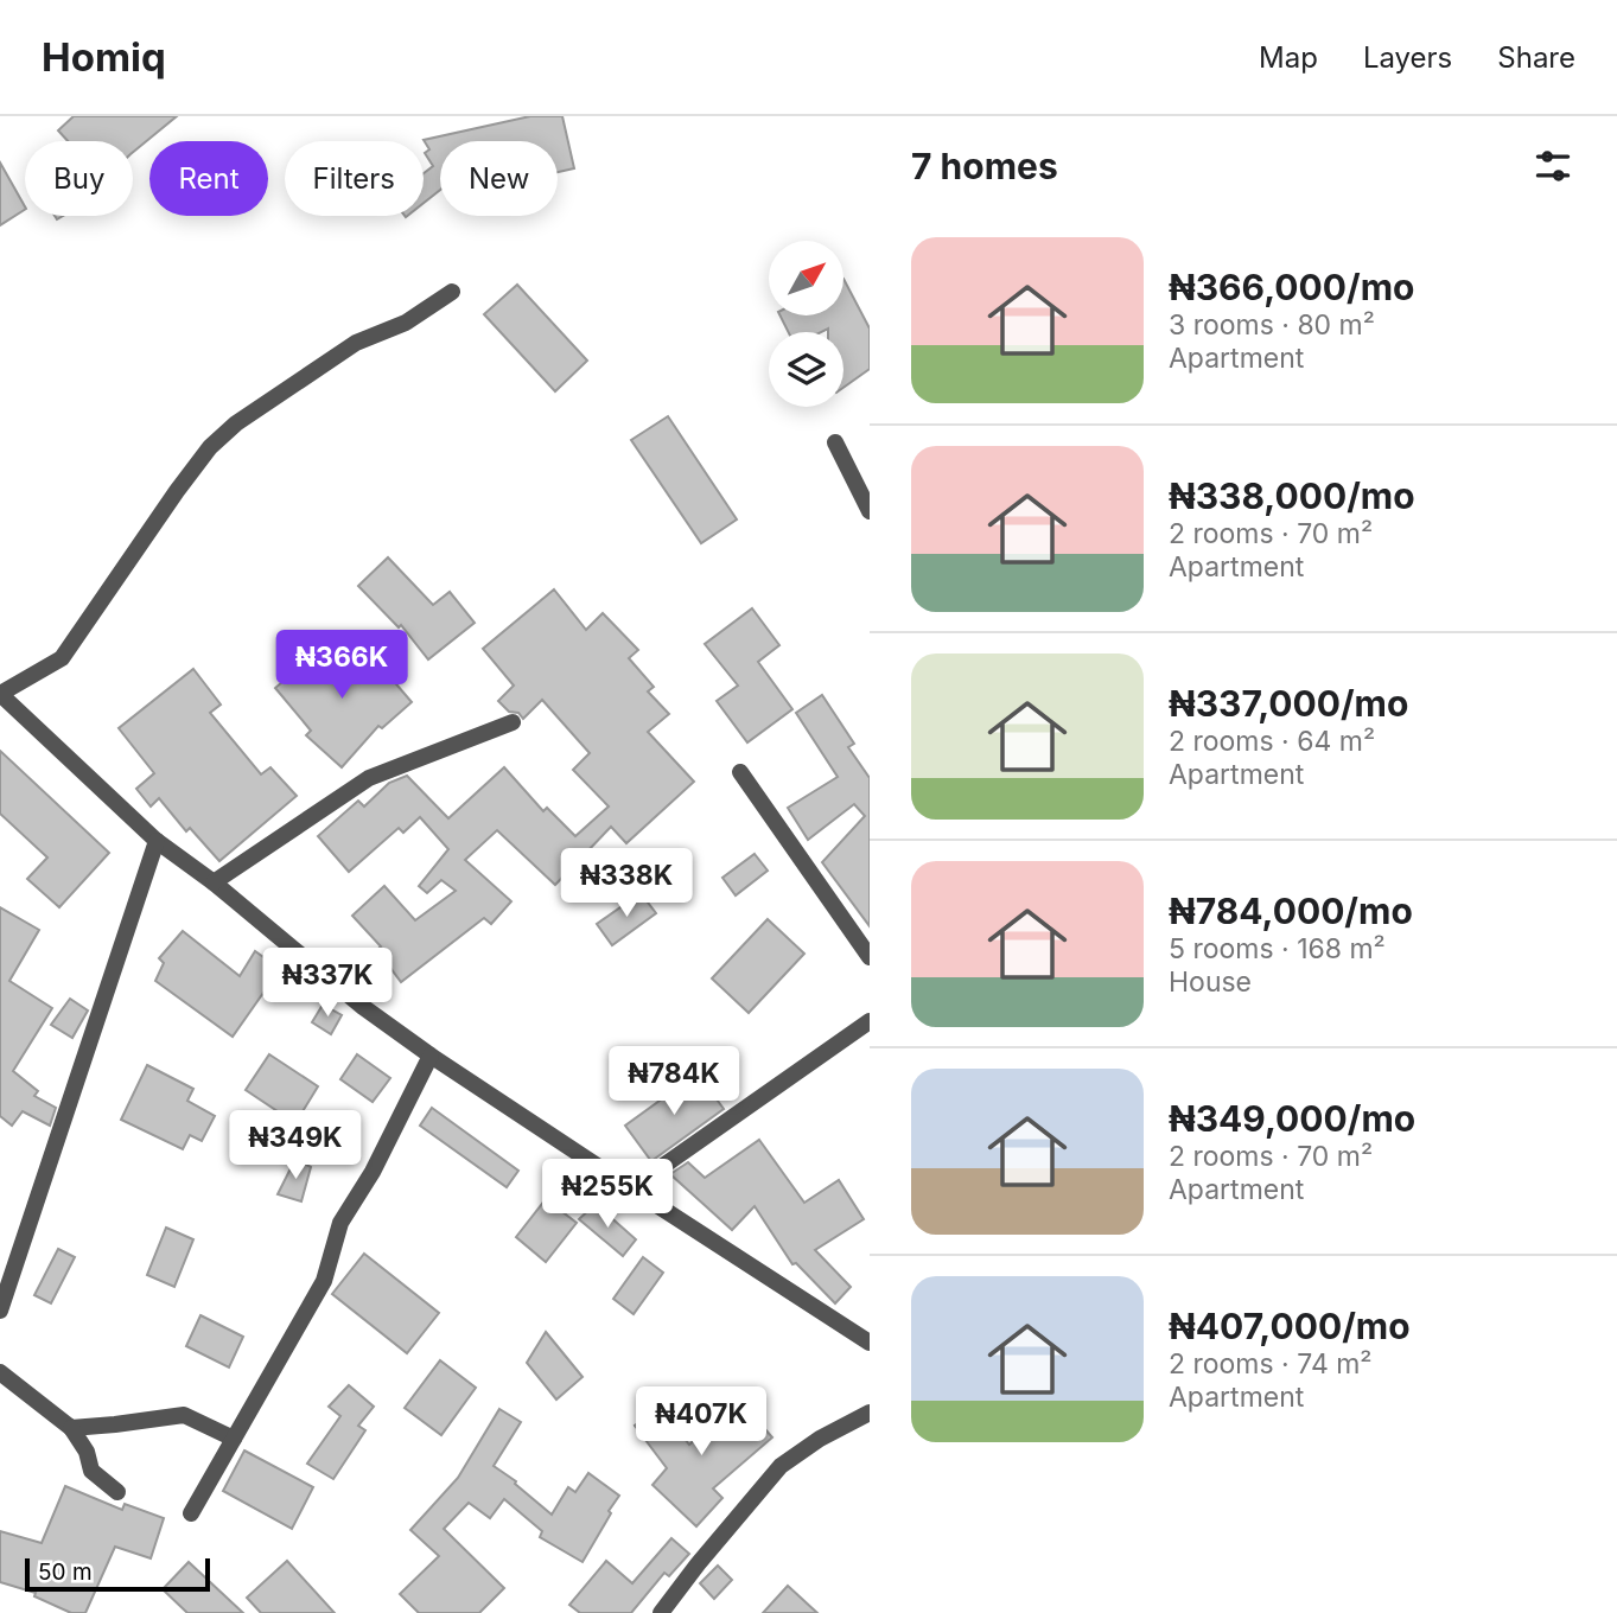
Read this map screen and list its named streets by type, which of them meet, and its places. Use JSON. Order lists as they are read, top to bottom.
{
  "scale_bar": "50 m",
  "north": "top right",
  "page": {
    "header": "Homiq",
    "nav": ["Map", "Layers", "Share"],
    "heading": "7 homes",
    "chip": [
      "Buy",
      "Rent",
      "Filters",
      "New"
    ],
    "list": [
      {
        "name": "₦366,000/mo",
        "note": "3 rooms · 80 m² · Apartment"
      },
      {
        "name": "₦338,000/mo",
        "note": "2 rooms · 70 m² · Apartment"
      },
      {
        "name": "₦337,000/mo",
        "note": "2 rooms · 64 m² · Apartment"
      },
      {
        "name": "₦784,000/mo",
        "note": "5 rooms · 168 m² · House"
      },
      {
        "name": "₦349,000/mo",
        "note": "2 rooms · 70 m² · Apartment"
      },
      {
        "name": "₦407,000/mo",
        "note": "2 rooms · 74 m² · Apartment"
      }
    ],
    "price": [
      "₦366K",
      "₦338K",
      "₦337K",
      "₦784K",
      "₦349K",
      "₦255K",
      "₦407K"
    ],
    "scale": "50 m"
  }
}
